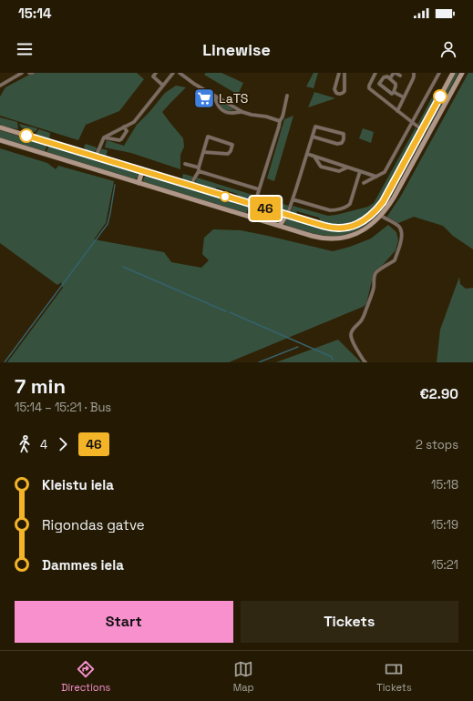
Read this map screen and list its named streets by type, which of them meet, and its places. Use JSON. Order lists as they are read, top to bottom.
{
  "places": {
    "supermarket": ["LaTS"]
  },
  "lines": ["bus line 46"],
  "page": {
    "status": "15:14",
    "header": "Linewise",
    "on_map": "46",
    "heading": ["7 min", "15:14 – 15:21 · Bus", "€2.90"],
    "legs": ["4", "46", "2 stops"],
    "list": [
      {
        "name": "Kleistu iela",
        "value": "15:18"
      },
      {
        "name": "Rigondas gatve",
        "value": "15:19"
      },
      {
        "name": "Dammes iela",
        "value": "15:21"
      }
    ],
    "buttons": ["Start", "Tickets"],
    "tabs": ["Directions", "Map", "Tickets"]
  }
}
